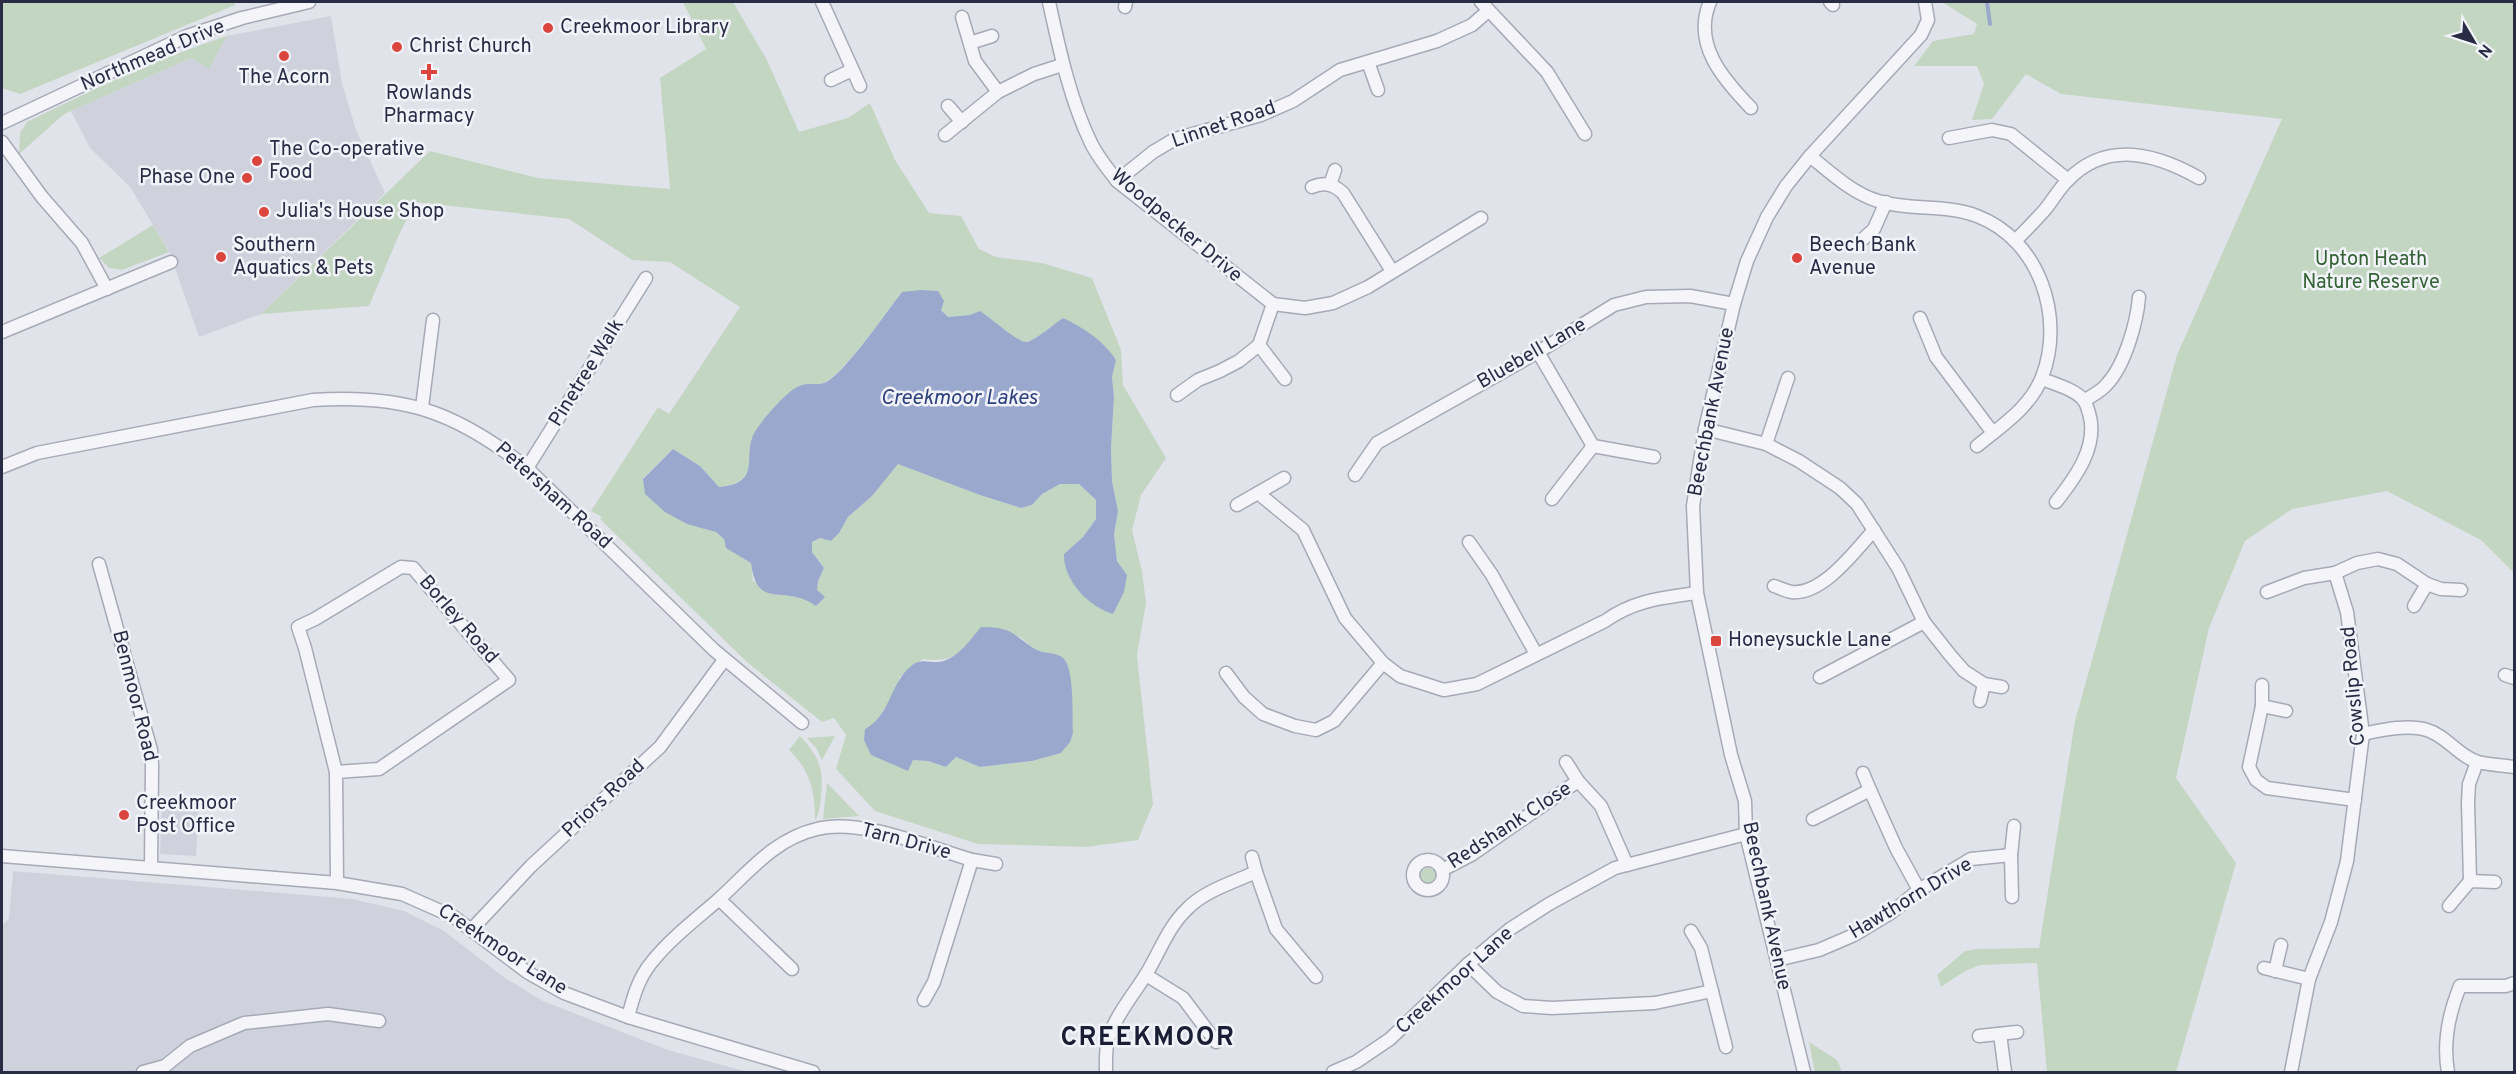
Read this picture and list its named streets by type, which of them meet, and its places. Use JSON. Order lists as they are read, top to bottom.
{
  "streets": {
    "street": [
      "Northmead Drive",
      "Linnet Road",
      "Woodpecker Drive",
      "Bluebell Lane",
      "Pinetree Walk",
      "Beechbank Avenue",
      "Petersham Road",
      "Borley Road",
      "Cowslip Road",
      "Benmoor Road",
      "Priors Road",
      "Redshank Close",
      "Tarn Drive",
      "Hawthorn Drive",
      "Creekmoor Lane"
    ]
  },
  "crossings": [
    ["Linnet Road", "Woodpecker Drive"],
    ["Bluebell Lane", "Beechbank Avenue"],
    ["Pinetree Walk", "Petersham Road"],
    ["Beechbank Avenue", "Hawthorn Drive"],
    ["Beechbank Avenue", "Creekmoor Lane"],
    ["Petersham Road", "Priors Road"],
    ["Borley Road", "Creekmoor Lane"],
    ["Benmoor Road", "Creekmoor Lane"],
    ["Priors Road", "Creekmoor Lane"],
    ["Redshank Close", "Creekmoor Lane"],
    ["Tarn Drive", "Creekmoor Lane"]
  ],
  "districts": ["CREEKMOOR"],
  "water": ["Creekmoor Lakes"],
  "parks": ["Upton Heath Nature Reserve"],
  "places": {
    "other": [
      "Creekmoor Library",
      "Christ Church",
      "The Acorn",
      "The Co-operative Food",
      "Phase One",
      "Julia's House Shop",
      "Southern Aquatics & Pets",
      "Beech Bank Avenue",
      "Creekmoor Post Office"
    ],
    "health": ["Rowlands Pharmacy"],
    "transit": ["Honeysuckle Lane"]
  },
  "north": "bottom right"
}
